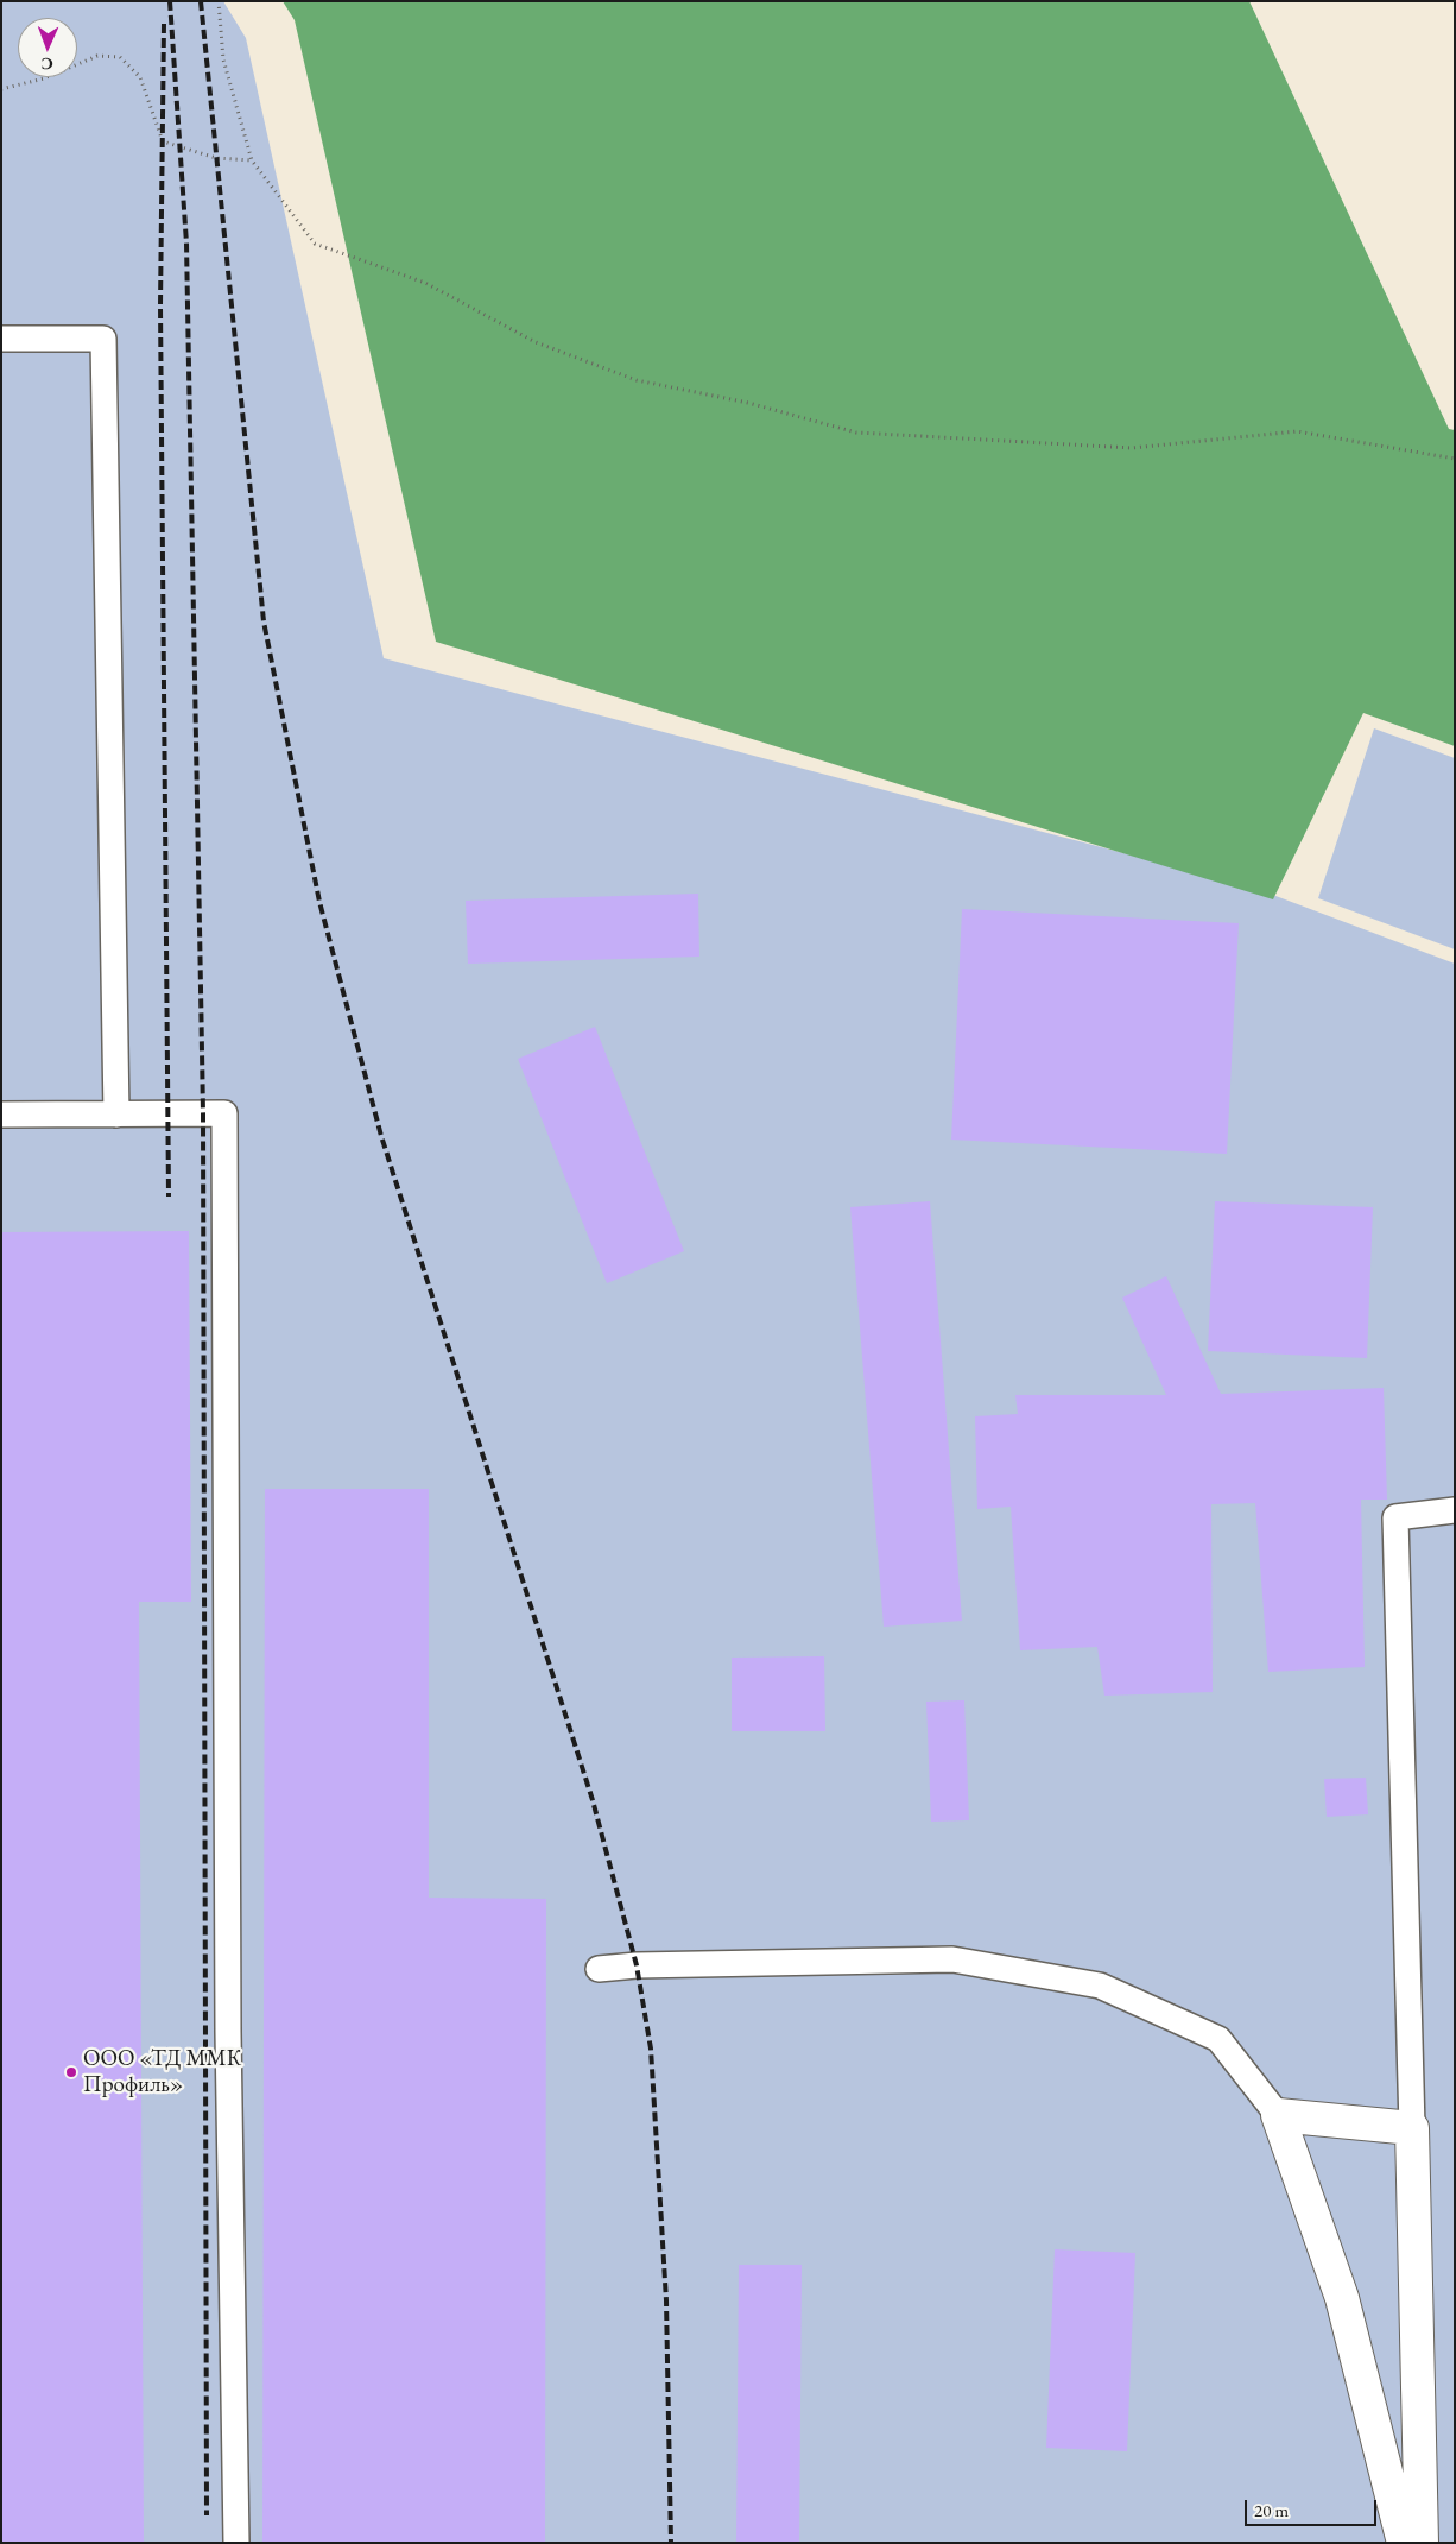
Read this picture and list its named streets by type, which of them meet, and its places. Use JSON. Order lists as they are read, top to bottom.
{
  "places": ["ООО «ТД ММК Профиль»"],
  "scale_bar": "20 m",
  "north": "bottom"
}
